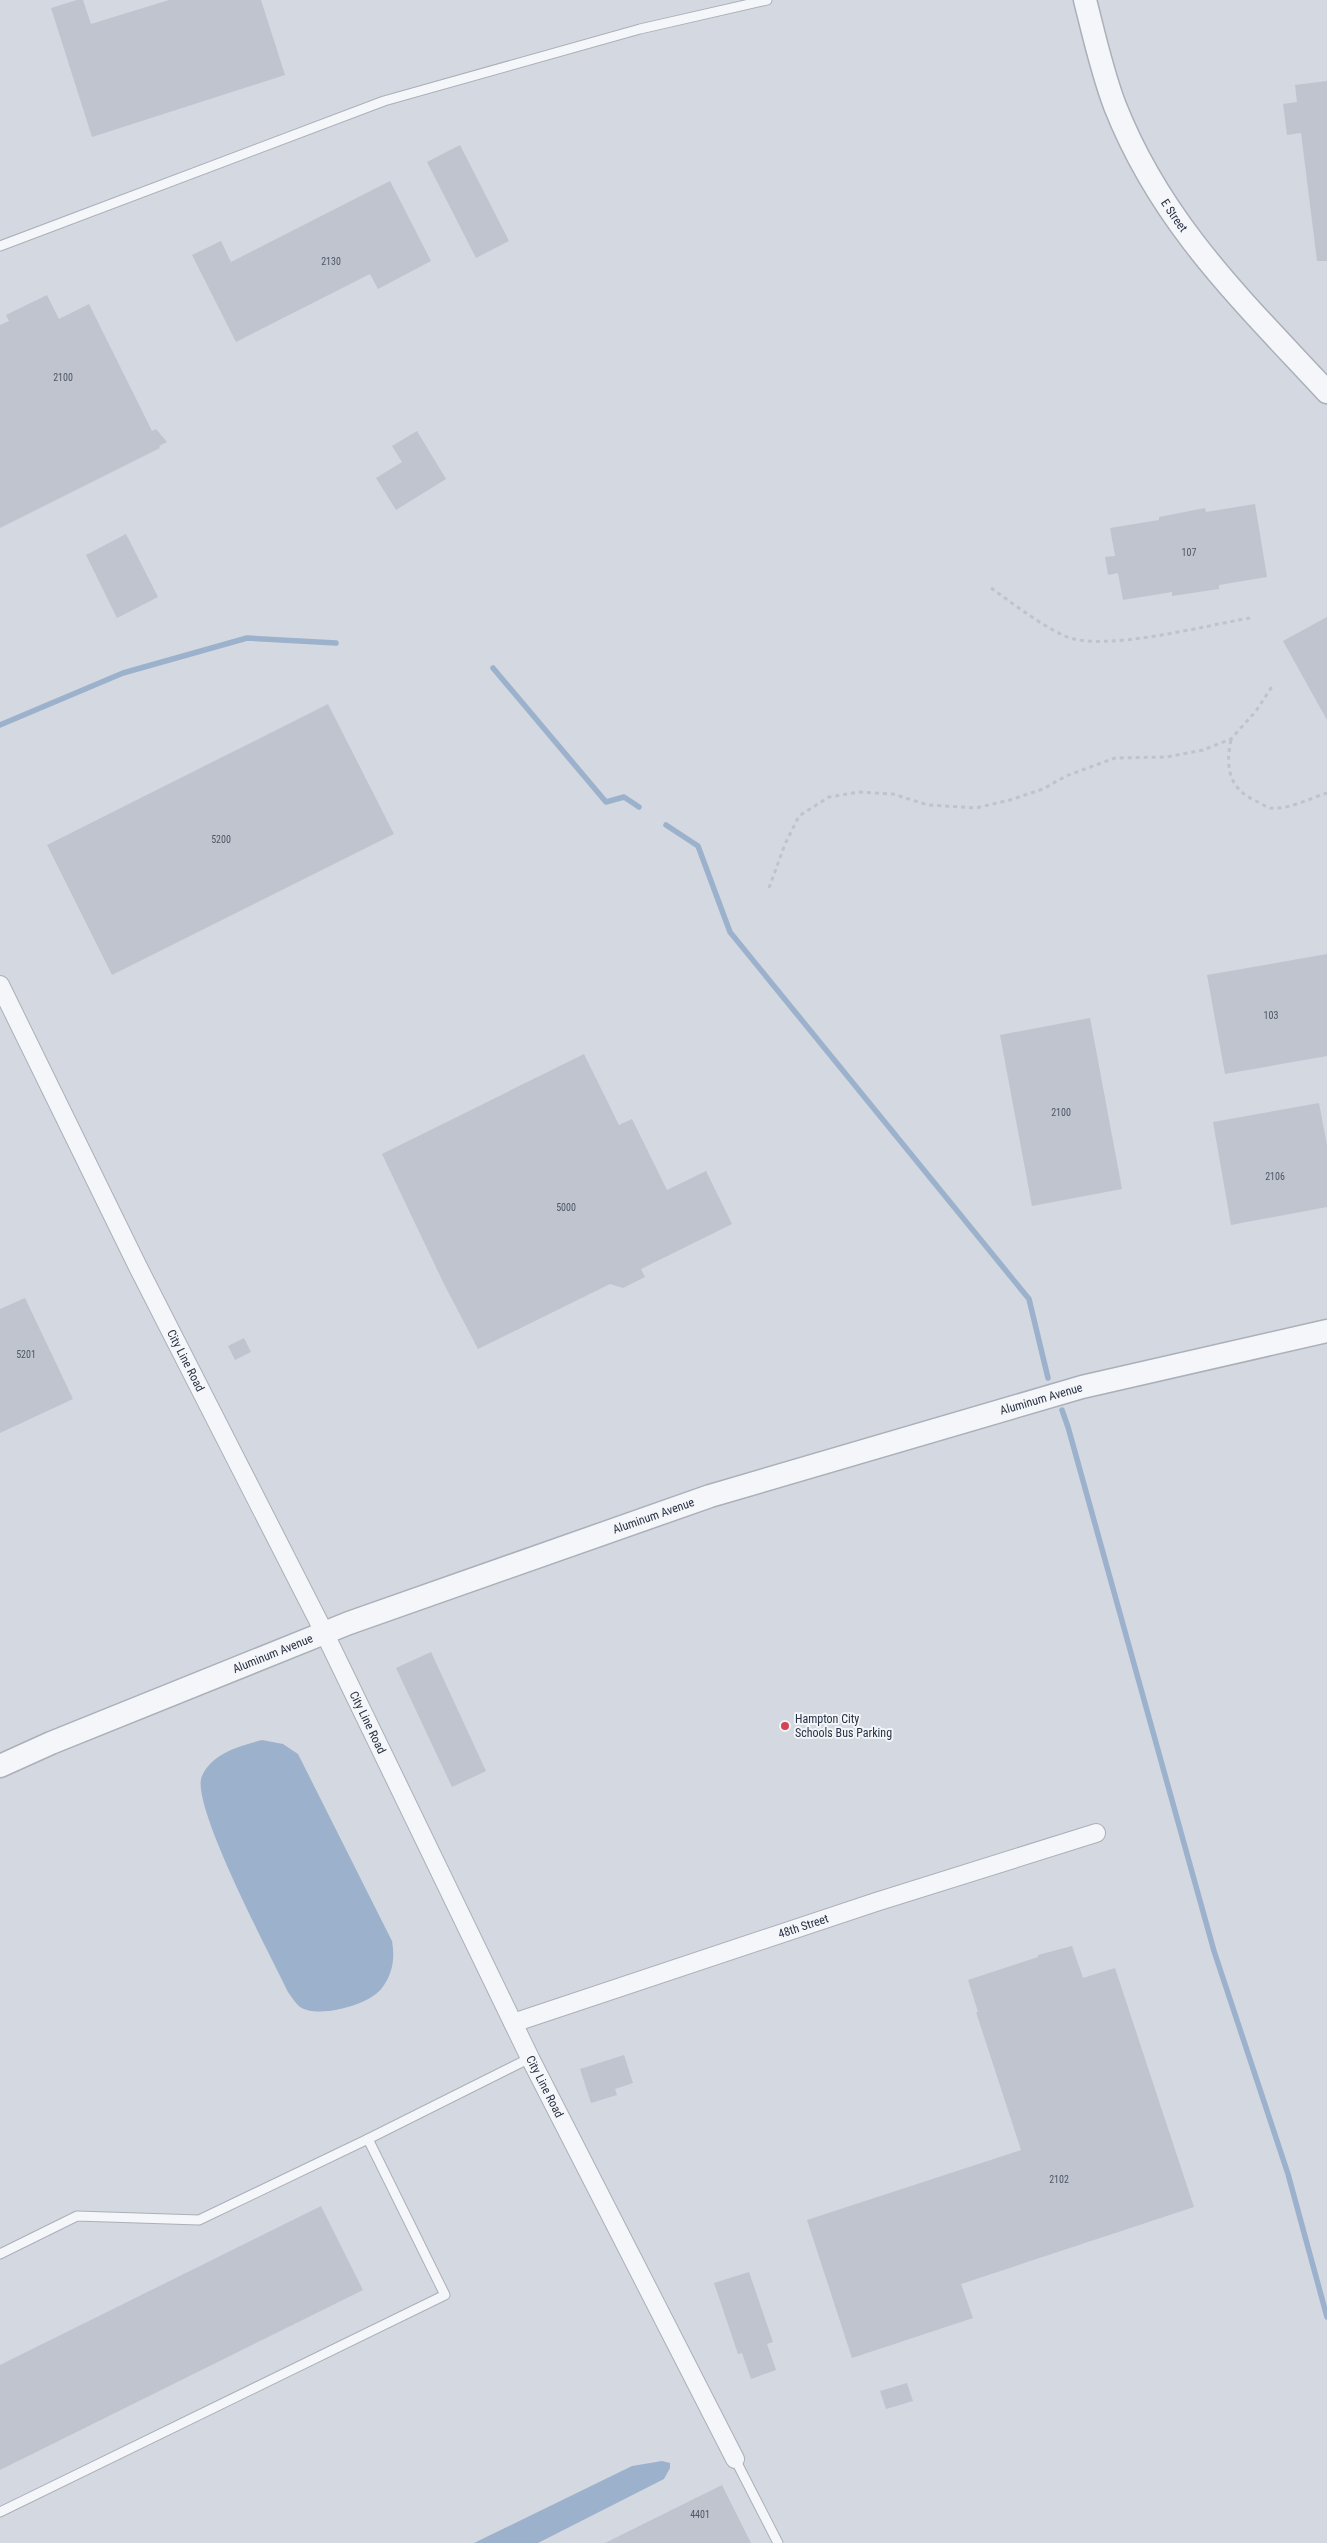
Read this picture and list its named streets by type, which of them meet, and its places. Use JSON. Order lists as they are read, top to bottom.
{
  "streets": {
    "street": [
      "E Street",
      "City Line Road",
      "Aluminum Avenue",
      "48th Street"
    ]
  },
  "crossings": [
    ["City Line Road", "Aluminum Avenue"],
    ["City Line Road", "48th Street"]
  ],
  "places": ["Hampton City Schools Bus Parking"],
  "house_numbers": [
    "2130",
    "2100",
    "107",
    "5200",
    "103",
    "2100",
    "2106",
    "5000",
    "5201",
    "2102",
    "4401"
  ]
}
